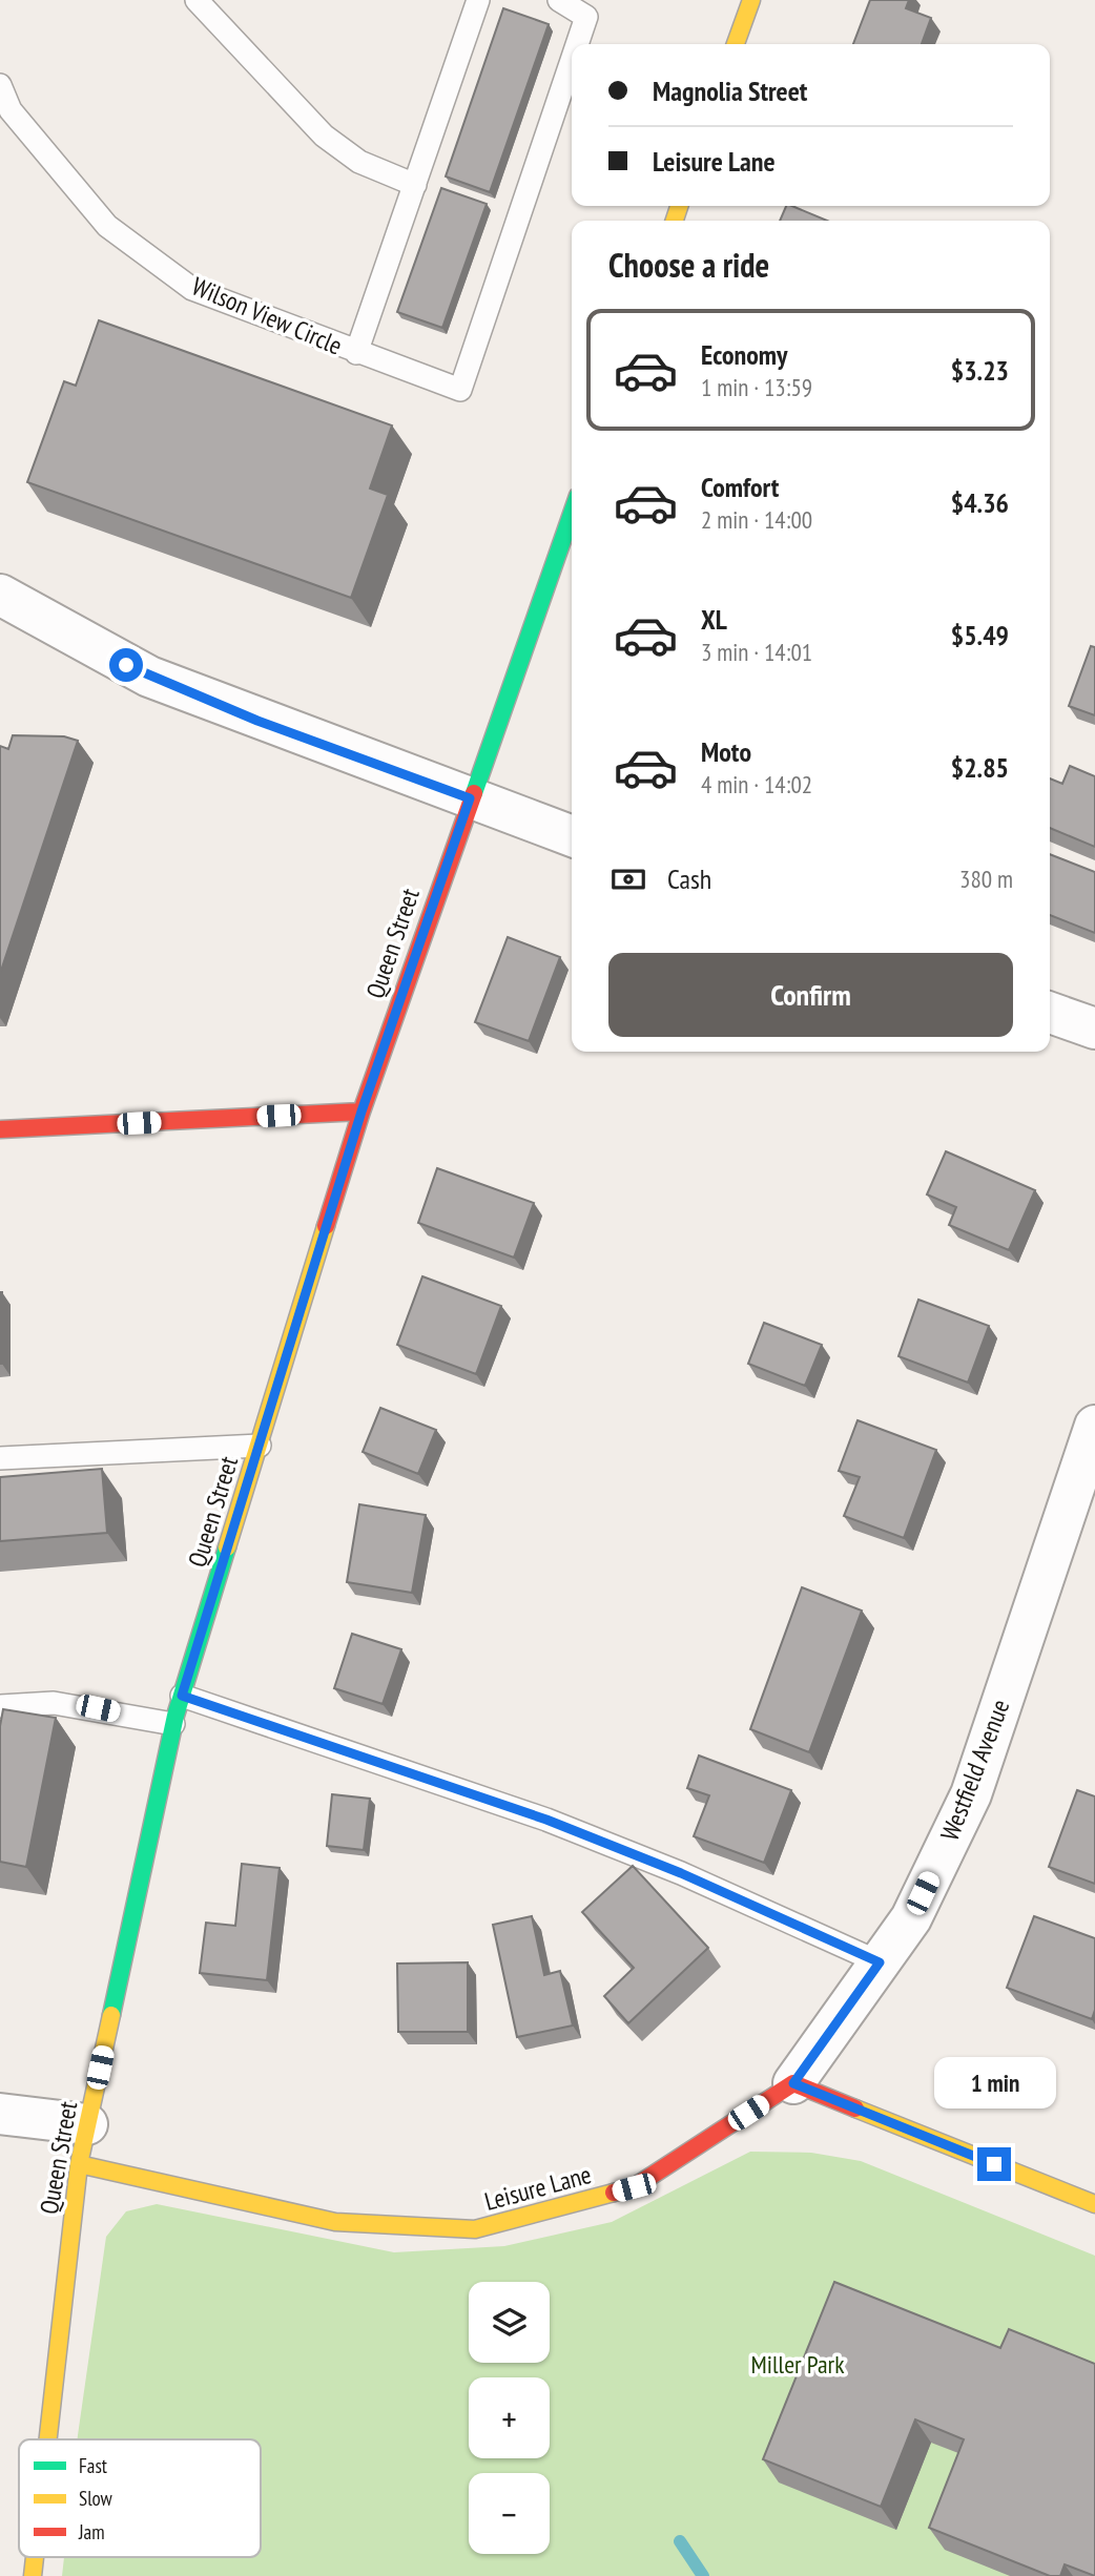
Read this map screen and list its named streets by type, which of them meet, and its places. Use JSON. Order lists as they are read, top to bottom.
{
  "streets": {
    "street": ["Queen Street", "Westfield Avenue", "Leisure Lane"],
    "lane": ["Wilson View Circle"]
  },
  "crossings": [
    ["Queen Street", "Leisure Lane"],
    ["Westfield Avenue", "Leisure Lane"]
  ],
  "parks": ["Miller Park"],
  "legend": ["Fast", "Slow", "Jam"],
  "page": {
    "banner": ["Magnolia Street", "Leisure Lane"],
    "heading": "Choose a ride",
    "list": [
      {
        "name": "Economy",
        "note": "1 min · 13:59",
        "value": "$3.23"
      },
      {
        "name": "Comfort",
        "note": "2 min · 14:00",
        "value": "$4.36"
      },
      {
        "name": "XL",
        "note": "3 min · 14:01",
        "value": "$5.49"
      },
      {
        "name": "Moto",
        "note": "4 min · 14:02",
        "value": "$2.85"
      }
    ],
    "pay": ["Cash", "380 m"],
    "buttons": "Confirm",
    "bubble": "1 min",
    "map_buttons": ["+", "−"]
  }
}
